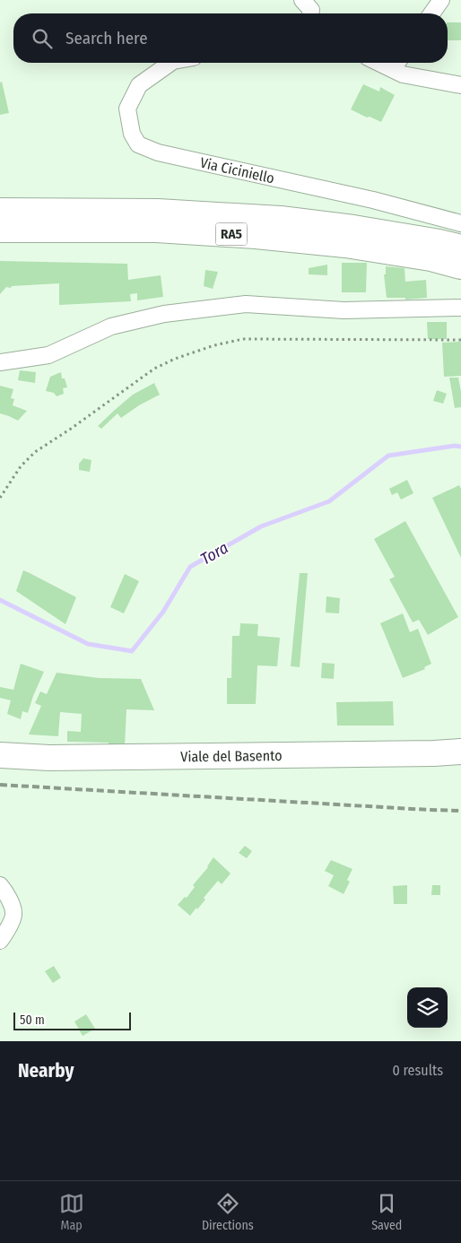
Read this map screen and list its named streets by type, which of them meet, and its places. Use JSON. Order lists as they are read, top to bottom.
{
  "streets": {
    "main road": ["RA5", "Viale del Basento"],
    "street": ["Via Ciciniello"]
  },
  "water": ["Tora"],
  "scale_bar": "50 m",
  "page": {
    "search": "Search here",
    "scale": "50 m",
    "heading": ["Nearby", "0 results"],
    "nav": ["Map", "Directions", "Saved"]
  }
}
